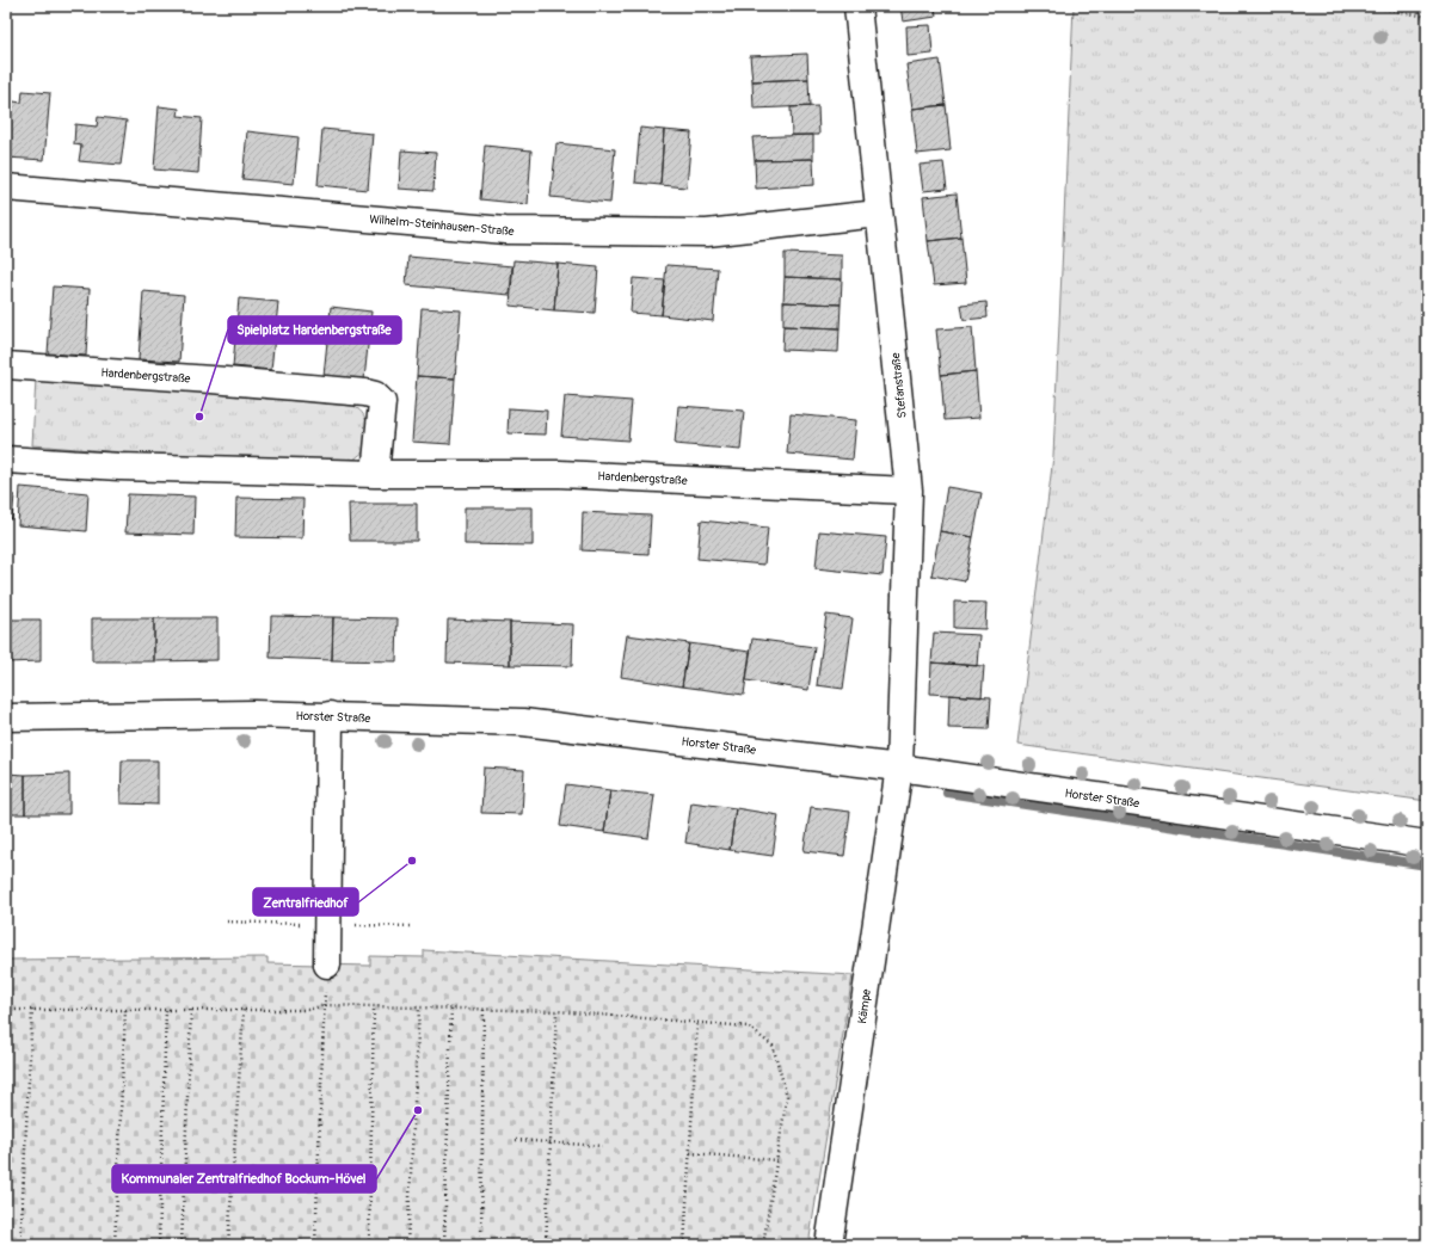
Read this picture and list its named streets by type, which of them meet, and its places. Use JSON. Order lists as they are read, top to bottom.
{
  "streets": {
    "street": [
      "Wilhelm-Steinhausen-Straße",
      "Hardenbergstraße",
      "Stefanstraße",
      "Horster Straße",
      "Kämpe"
    ]
  },
  "crossings": [
    ["Wilhelm-Steinhausen-Straße", "Stefanstraße"],
    ["Hardenbergstraße", "Stefanstraße"],
    ["Stefanstraße", "Horster Straße"],
    ["Stefanstraße", "Kämpe"],
    ["Horster Straße", "Kämpe"]
  ],
  "places": ["Spielplatz Hardenbergstraße", "Zentralfriedhof", "Kommunaler Zentralfriedhof Bockum-Hövel"]
}
